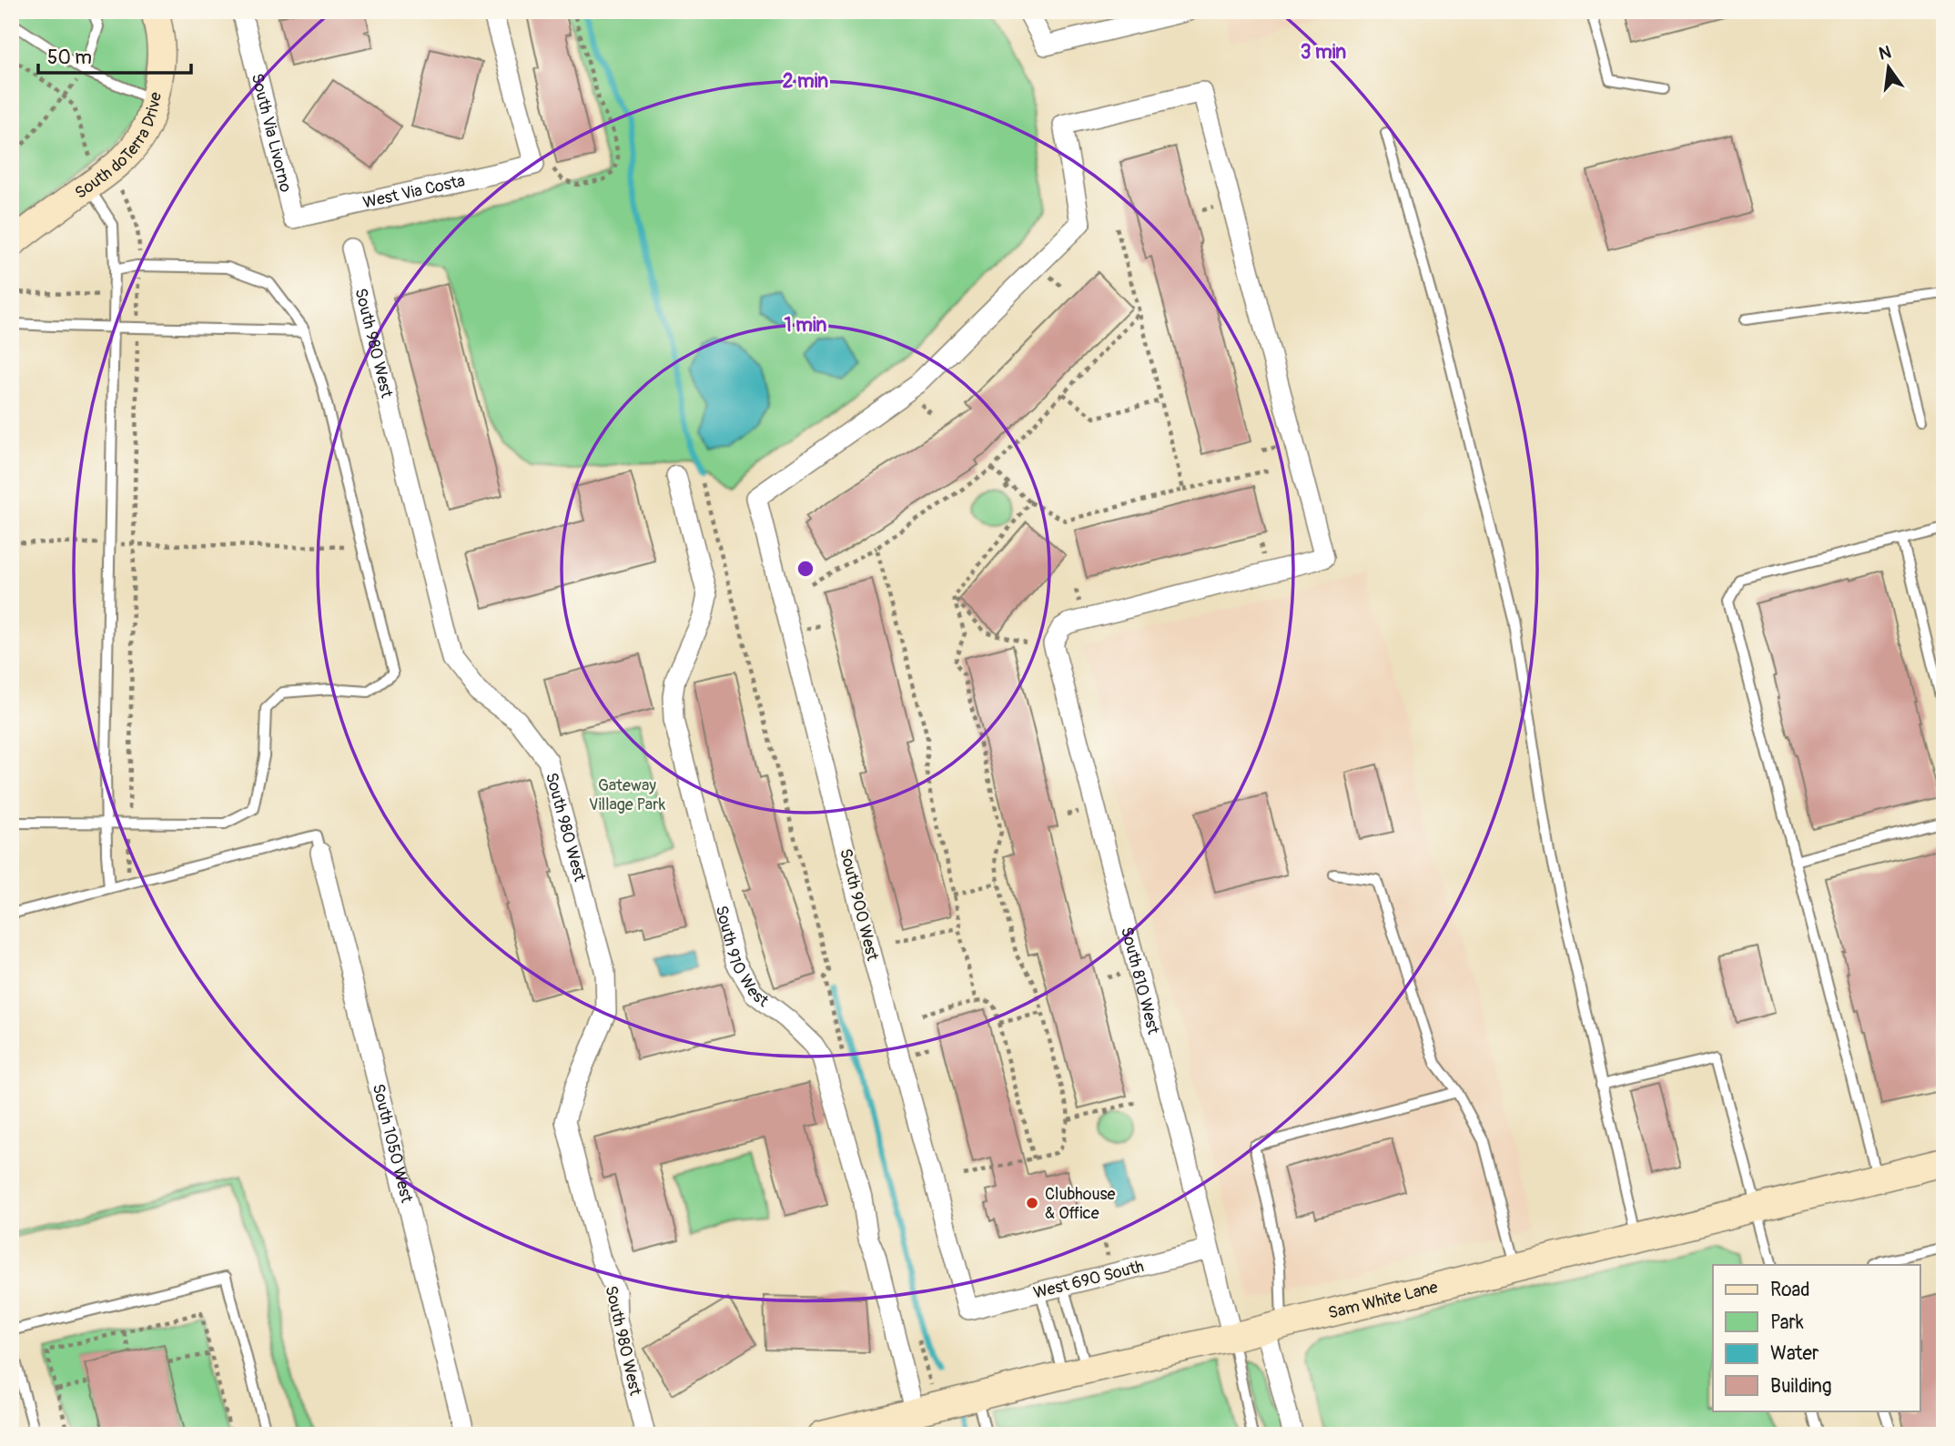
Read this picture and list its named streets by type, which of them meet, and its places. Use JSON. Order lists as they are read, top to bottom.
{
  "streets": {
    "street": [
      "South Via Livorno",
      "South doTerra Drive",
      "West Via Costa",
      "South 980 West",
      "South 900 West",
      "South 910 West",
      "South 810 West",
      "South 1050 West",
      "West 690 South",
      "Sam White Lane"
    ]
  },
  "crossings": [
    ["South Via Livorno", "West Via Costa"],
    ["South 900 West", "South 810 West"],
    ["South 900 West", "West 690 South"],
    ["South 910 West", "Sam White Lane"],
    ["South 810 West", "West 690 South"],
    ["South 810 West", "Sam White Lane"]
  ],
  "parks": ["Gateway Village Park"],
  "places": ["Clubhouse & Office"],
  "legend": [
    "Road",
    "Park",
    "Water",
    "Building"
  ],
  "scale_bar": "50 m",
  "north": "top",
  "rings": ["3 min", "2 min", "1 min"]
}
